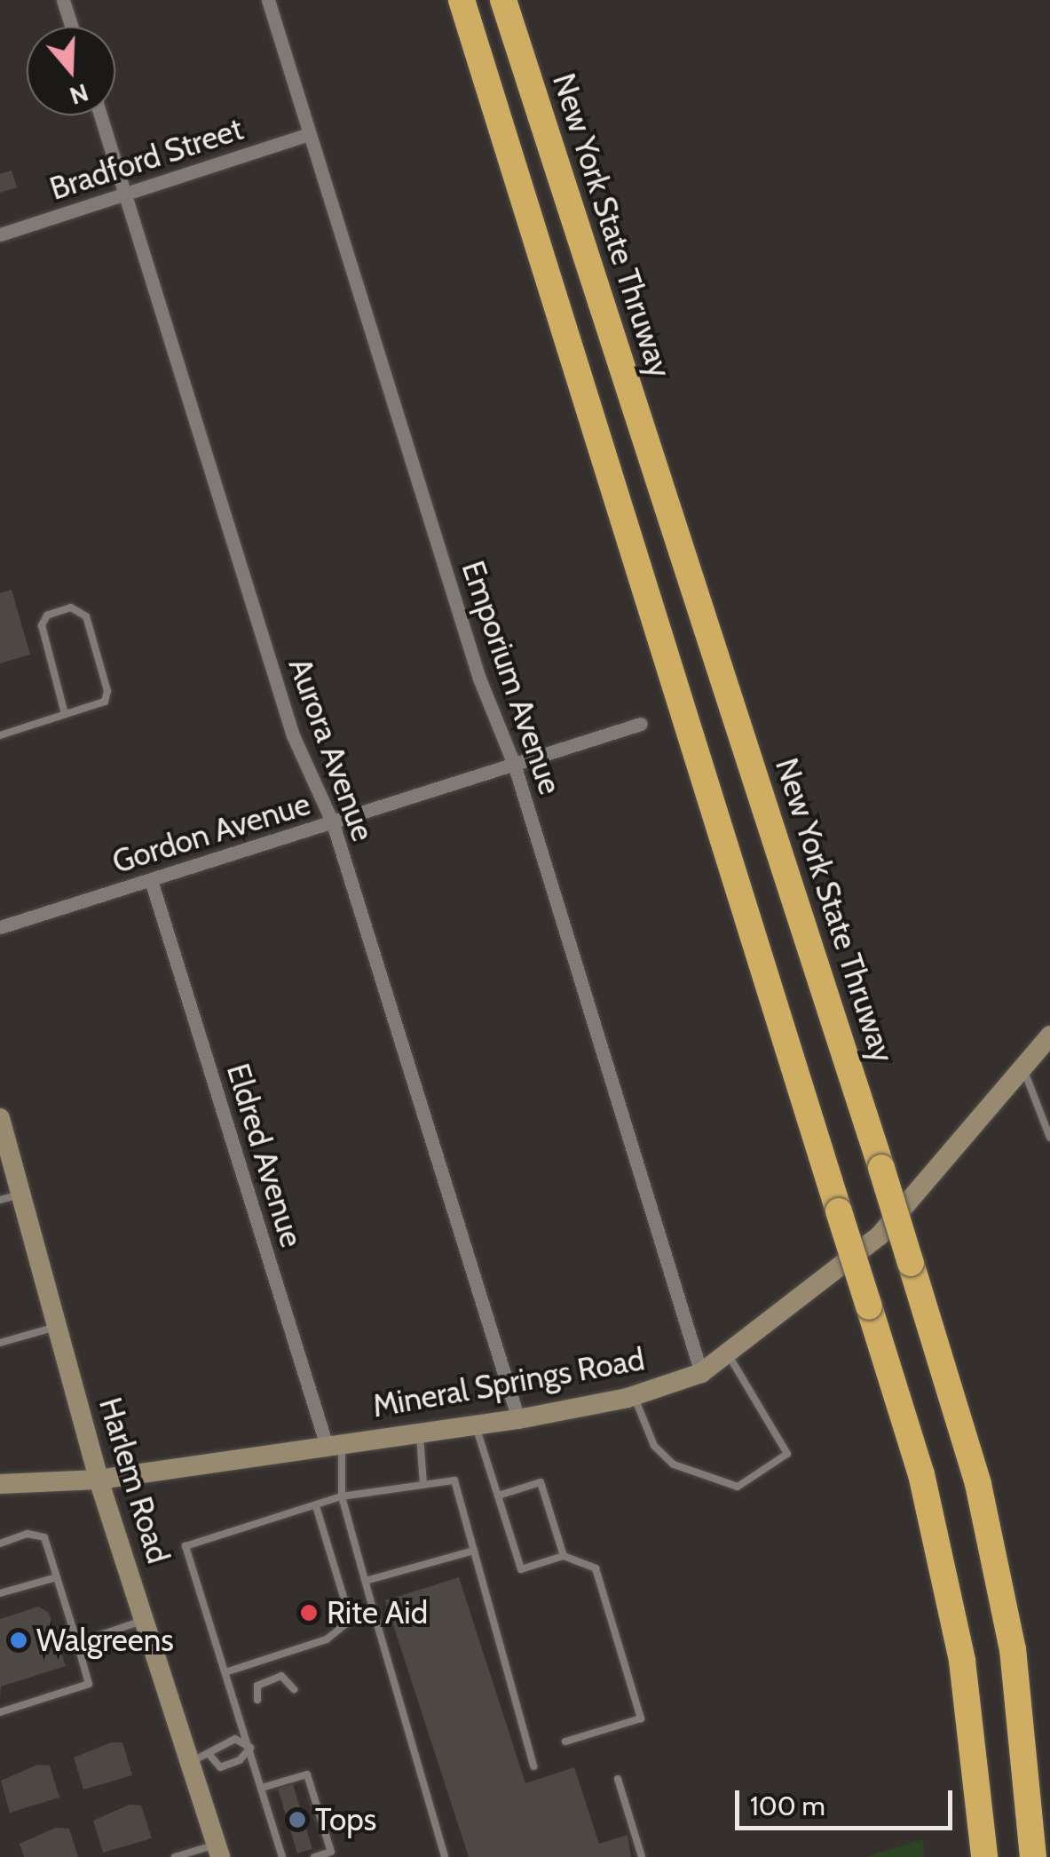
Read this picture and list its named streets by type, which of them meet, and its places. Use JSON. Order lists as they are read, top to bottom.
{
  "streets": {
    "highway": ["New York State Thruway"],
    "street": [
      "Bradford Street",
      "Emporium Avenue",
      "Aurora Avenue",
      "Gordon Avenue",
      "Eldred Avenue",
      "Mineral Springs Road",
      "Harlem Road"
    ]
  },
  "crossings": [
    ["Bradford Street", "Emporium Avenue"],
    ["Bradford Street", "Aurora Avenue"],
    ["Emporium Avenue", "Gordon Avenue"],
    ["Emporium Avenue", "Mineral Springs Road"],
    ["Aurora Avenue", "Gordon Avenue"],
    ["Aurora Avenue", "Mineral Springs Road"],
    ["Gordon Avenue", "Eldred Avenue"],
    ["Eldred Avenue", "Mineral Springs Road"],
    ["Mineral Springs Road", "Harlem Road"]
  ],
  "places": ["Rite Aid", "Walgreens", "Tops"],
  "scale_bar": "100 m",
  "north": "bottom"
}
